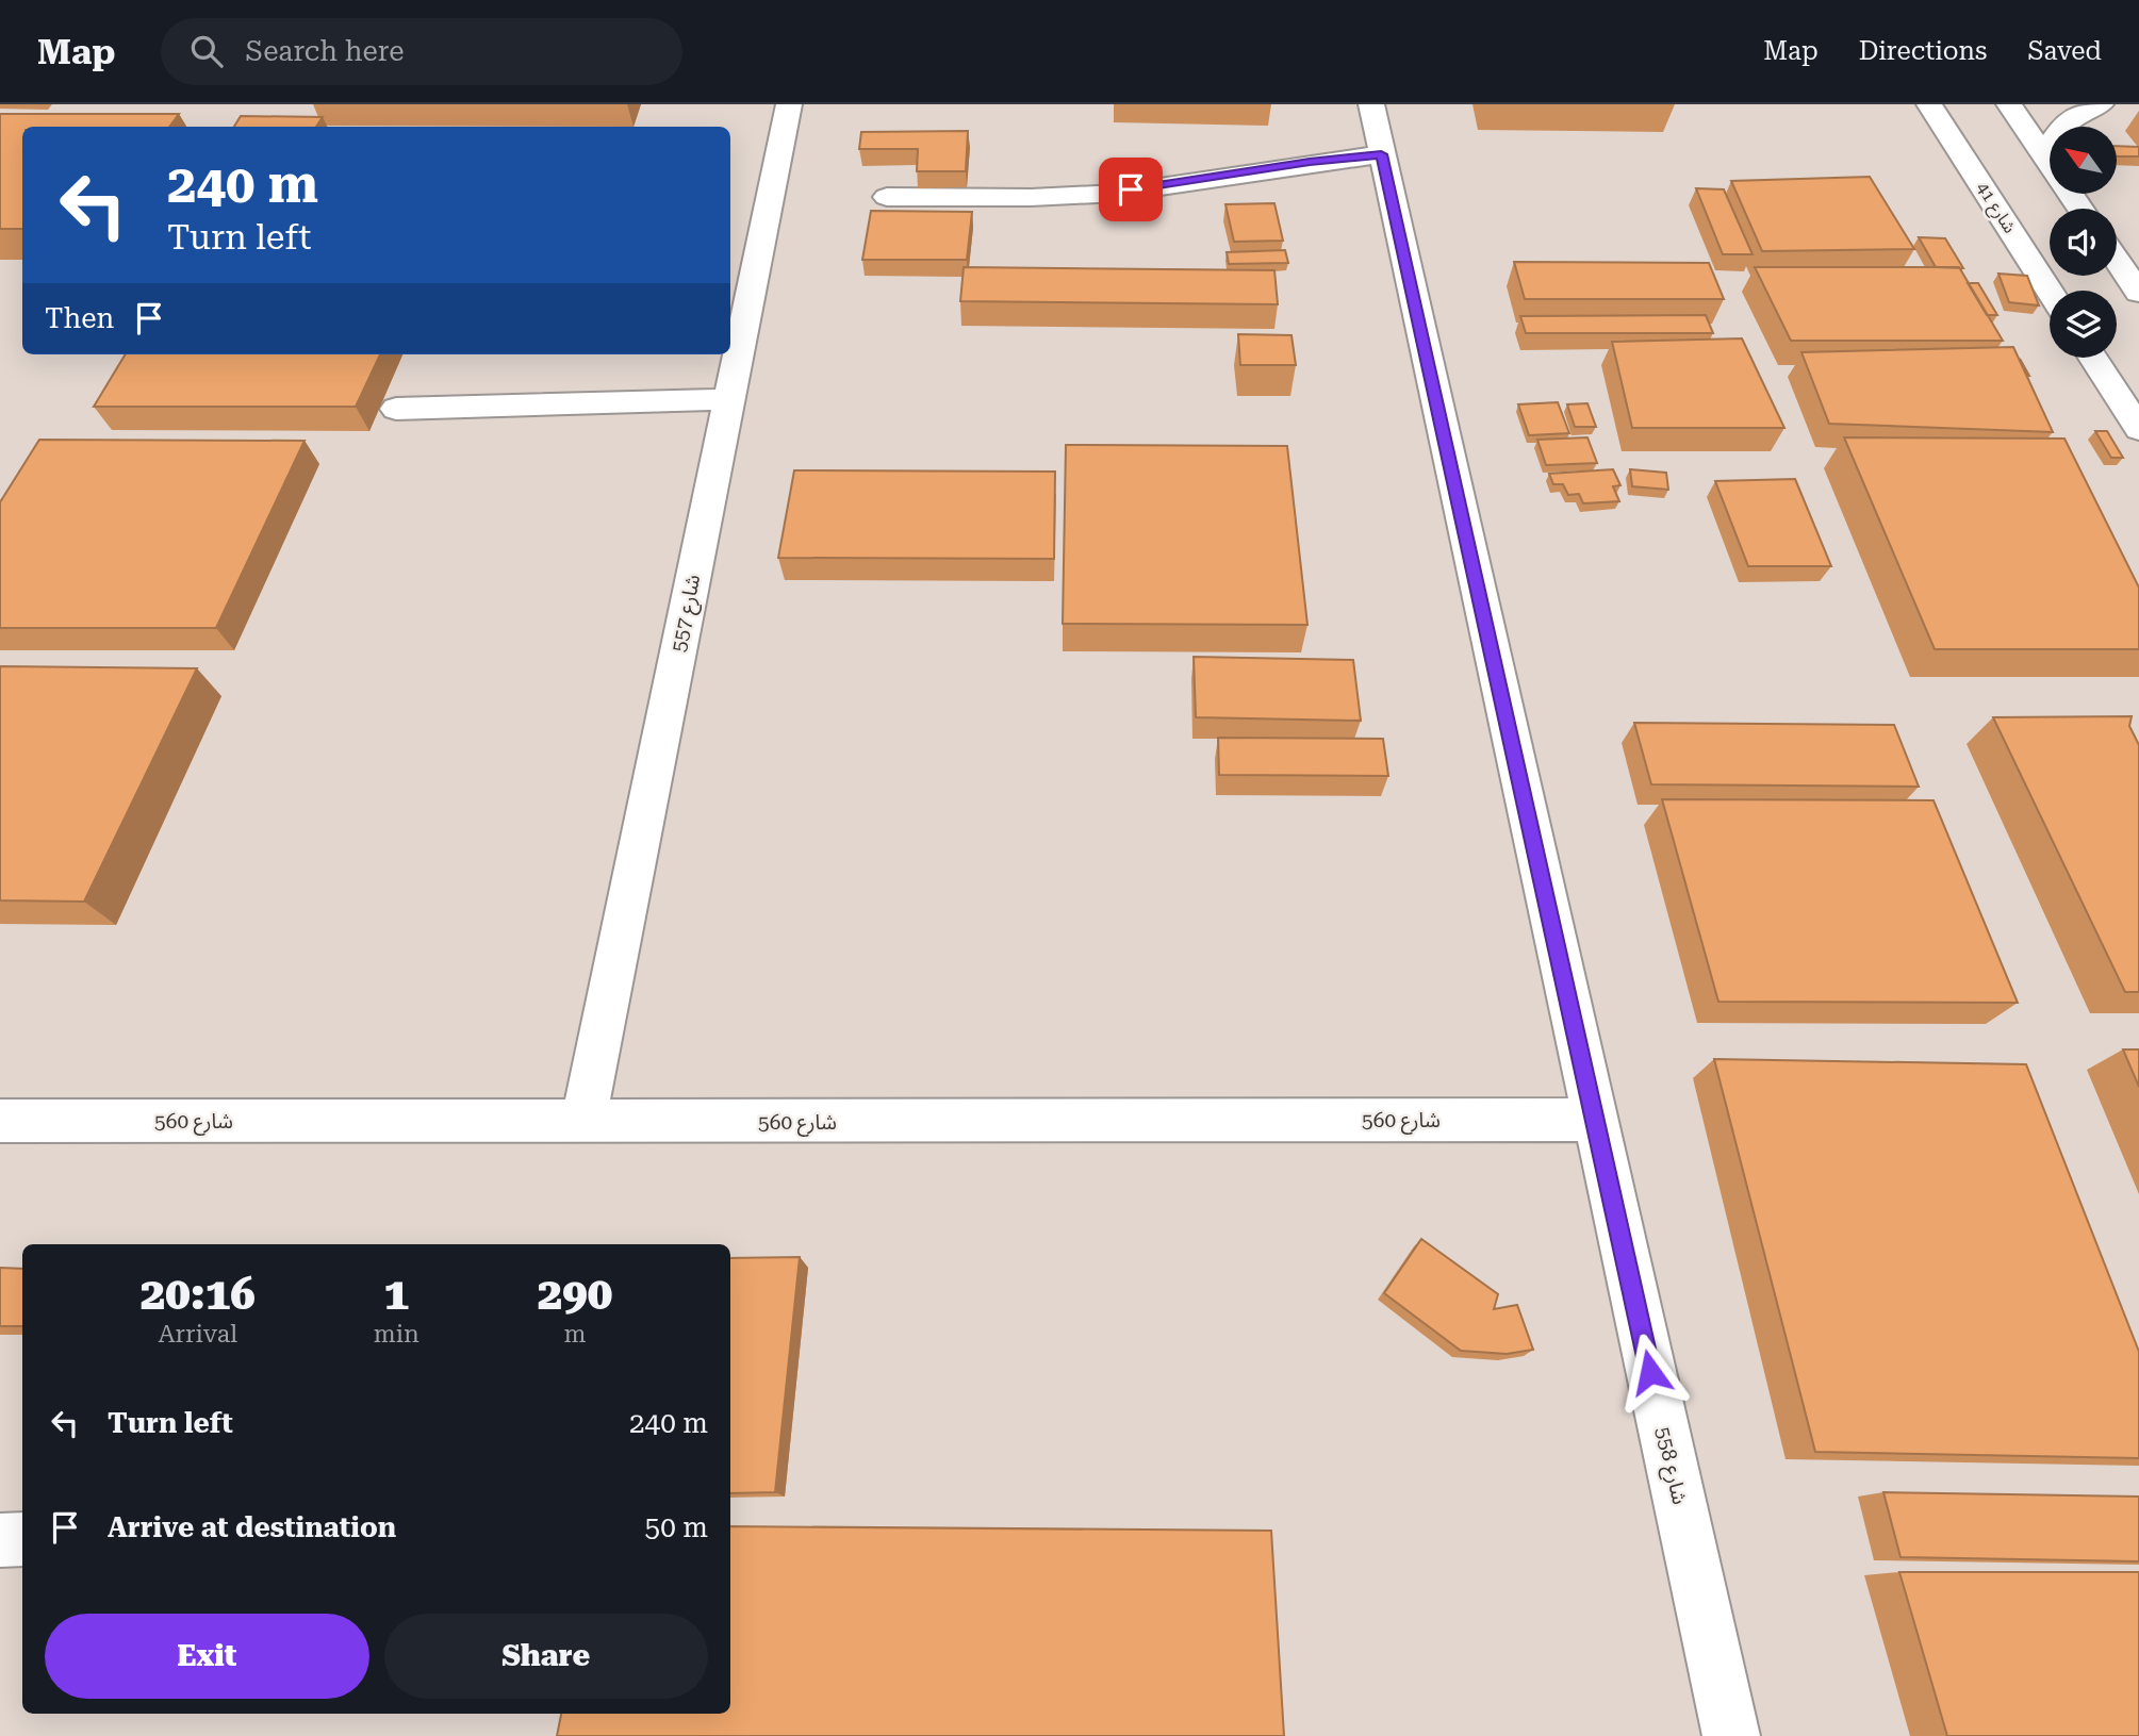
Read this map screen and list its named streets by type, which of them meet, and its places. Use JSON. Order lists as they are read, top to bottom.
{
  "streets": {
    "street": [
      "شارع 41",
      "شارع 557",
      "شارع 560",
      "شارع 558"
    ]
  },
  "crossings": [
    ["شارع 557", "شارع 560"],
    ["شارع 560", "شارع 558"]
  ],
  "north": "top left",
  "page": {
    "header": "Map",
    "search": "Search here",
    "nav": ["Map", "Directions", "Saved"],
    "turn": ["240 m", "Turn left"],
    "then": "Then",
    "eta": [
      "20:16",
      "Arrival",
      "1",
      "min",
      "290",
      "m"
    ],
    "list": [
      {
        "name": "Turn left",
        "value": "240 m"
      },
      {
        "name": "Arrive at destination",
        "value": "50 m"
      }
    ],
    "buttons": ["Exit", "Share"]
  }
}
